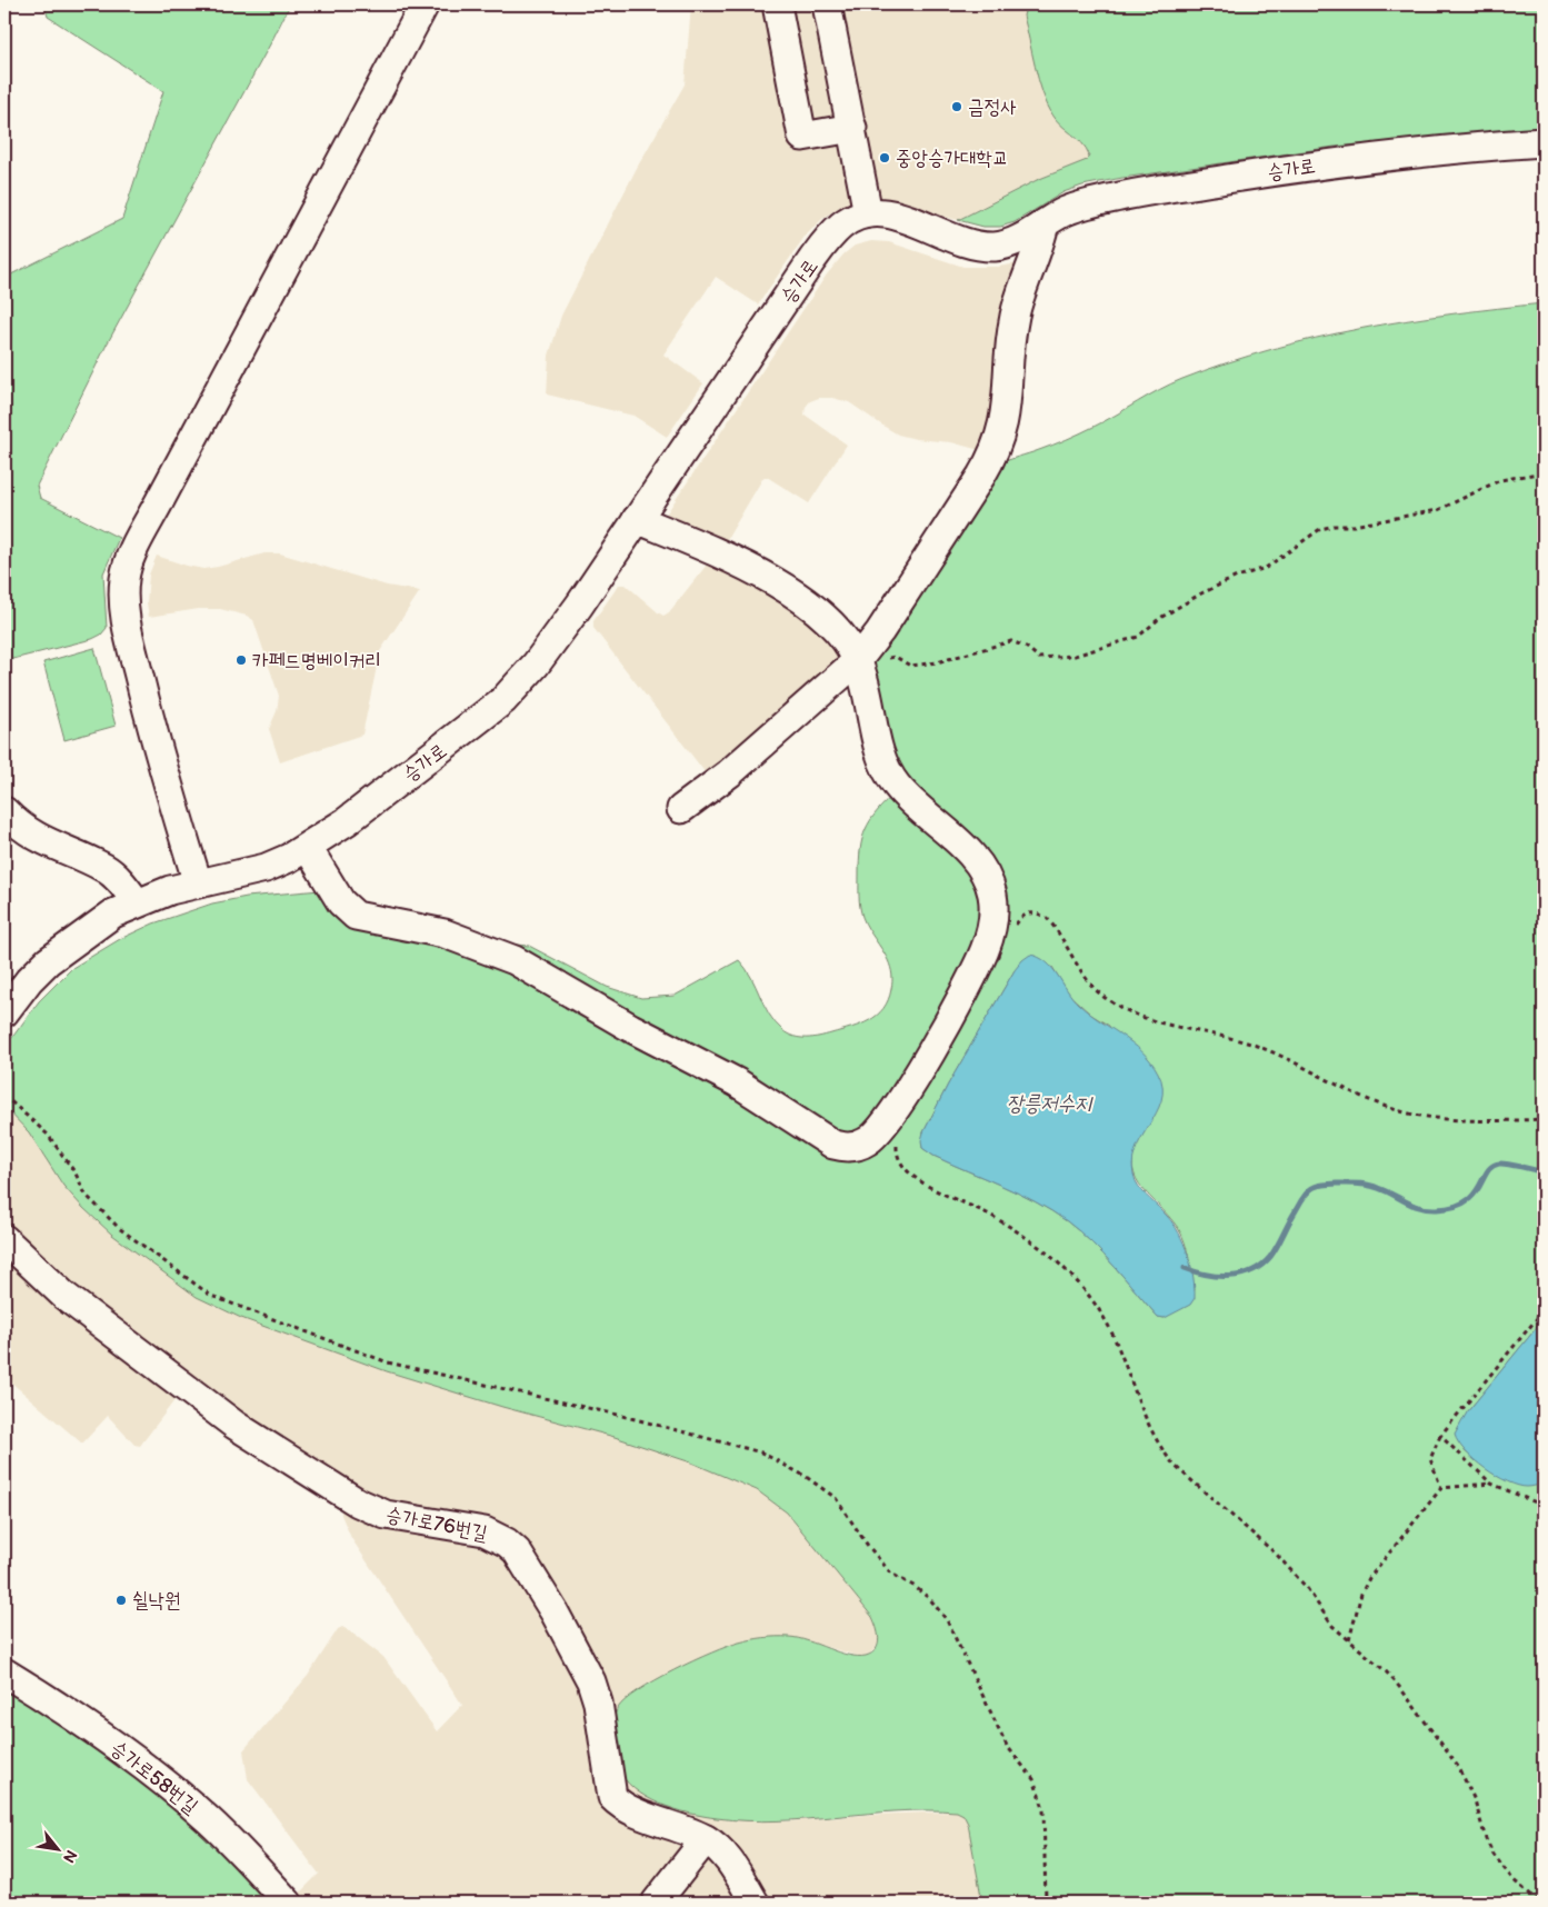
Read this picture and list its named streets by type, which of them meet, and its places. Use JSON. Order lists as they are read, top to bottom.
{
  "streets": {
    "street": ["승가로", "승가로76번길", "승가로58번길"]
  },
  "water": ["장릉저수지"],
  "places": [
    "금정사",
    "중앙승가대학교",
    "카페드명베이커리",
    "쉴낙원"
  ],
  "north": "bottom right"
}
